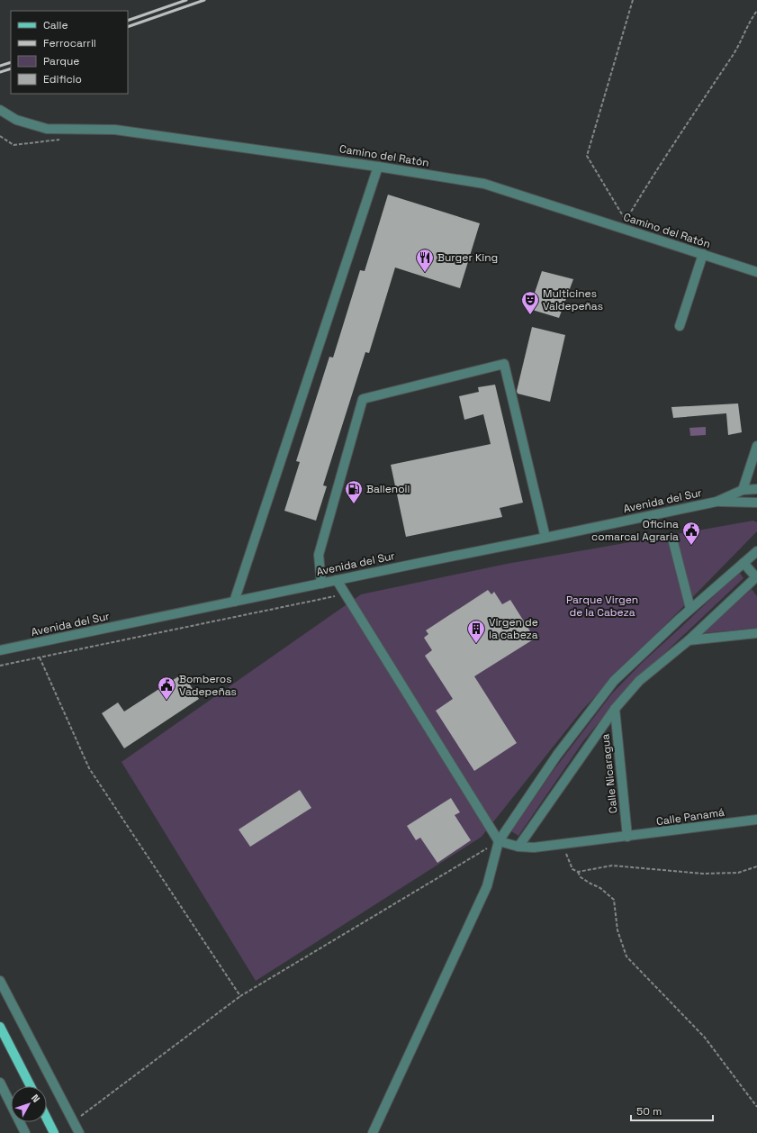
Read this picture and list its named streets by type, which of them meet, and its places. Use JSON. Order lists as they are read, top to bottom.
{
  "streets": {
    "street": [
      "Camino del Ratón",
      "Avenida del Sur",
      "Calle Nicaragua",
      "Calle Panamá"
    ]
  },
  "crossings": [
    ["Calle Nicaragua", "Calle Panamá"]
  ],
  "parks": ["Parque Virgen de la Cabeza"],
  "places": {
    "restaurant": ["Burger King"],
    "theatre": ["Multicines Valdepeñas"],
    "fuel station": ["Ballenoil"],
    "public building": ["Oficina comarcal Agraria", "Bomberos Vadepeñas"],
    "building": ["Virgen de la cabeza"]
  },
  "legend": [
    "Calle",
    "Ferrocarril",
    "Parque",
    "Edificio"
  ],
  "scale_bar": "50 m",
  "north": "top right"
}
